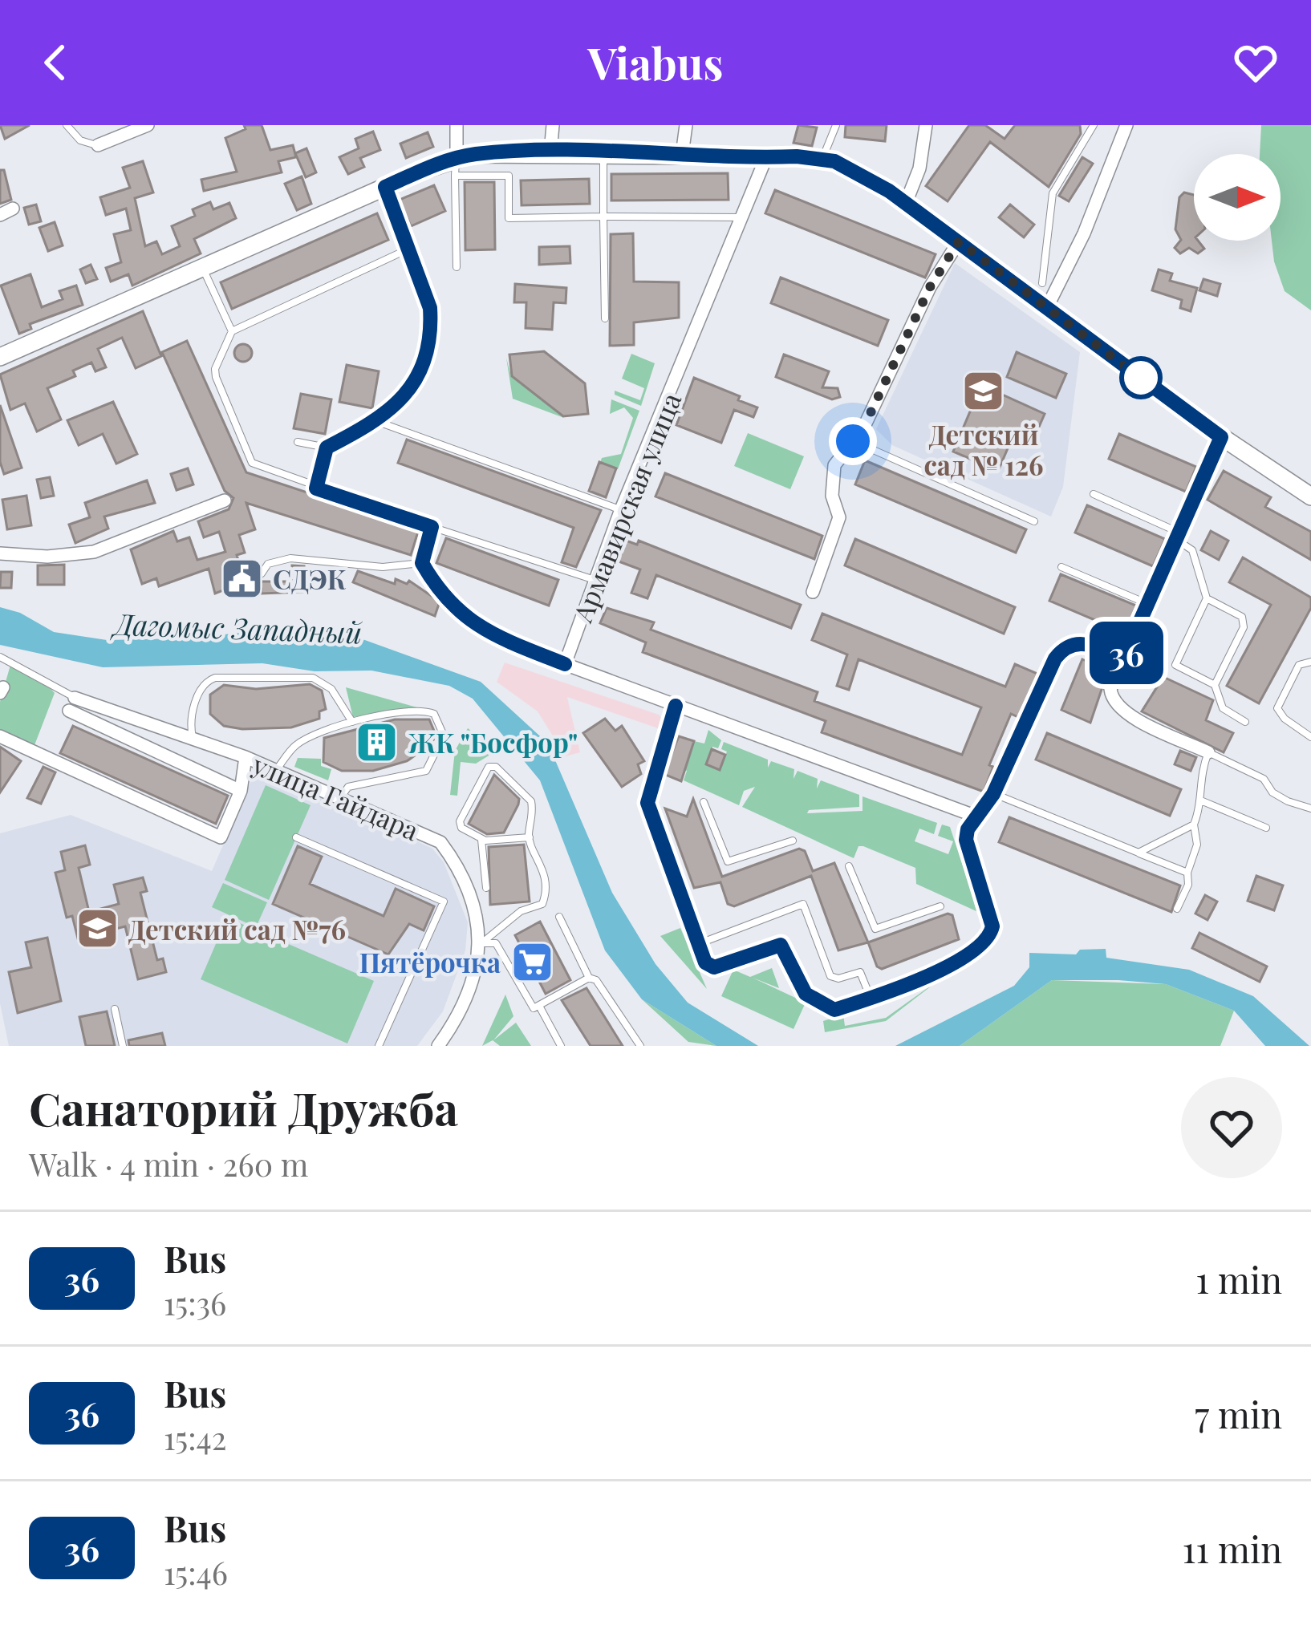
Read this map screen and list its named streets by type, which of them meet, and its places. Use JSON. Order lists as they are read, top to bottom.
{
  "streets": {
    "street": ["Армавирская улица", "улица Гайдара"]
  },
  "water": ["Дагомыс Западный"],
  "places": {
    "school or university": ["Детский сад № 126", "Детский сад №76"],
    "public building": ["СДЭК"],
    "building": ["ЖК \"Босфор\""],
    "supermarket": ["Пятёрочка"]
  },
  "lines": ["bus line 36"],
  "north": "right",
  "page": {
    "header": "Viabus",
    "on_map": "36",
    "heading": ["Санаторий Дружба", "Walk · 4 min · 260 m"],
    "list": [
      {
        "mark": "36",
        "name": "Bus",
        "note": "15:36",
        "value": "1 min"
      },
      {
        "mark": "36",
        "name": "Bus",
        "note": "15:42",
        "value": "7 min"
      },
      {
        "mark": "36",
        "name": "Bus",
        "note": "15:46",
        "value": "11 min"
      }
    ]
  }
}
